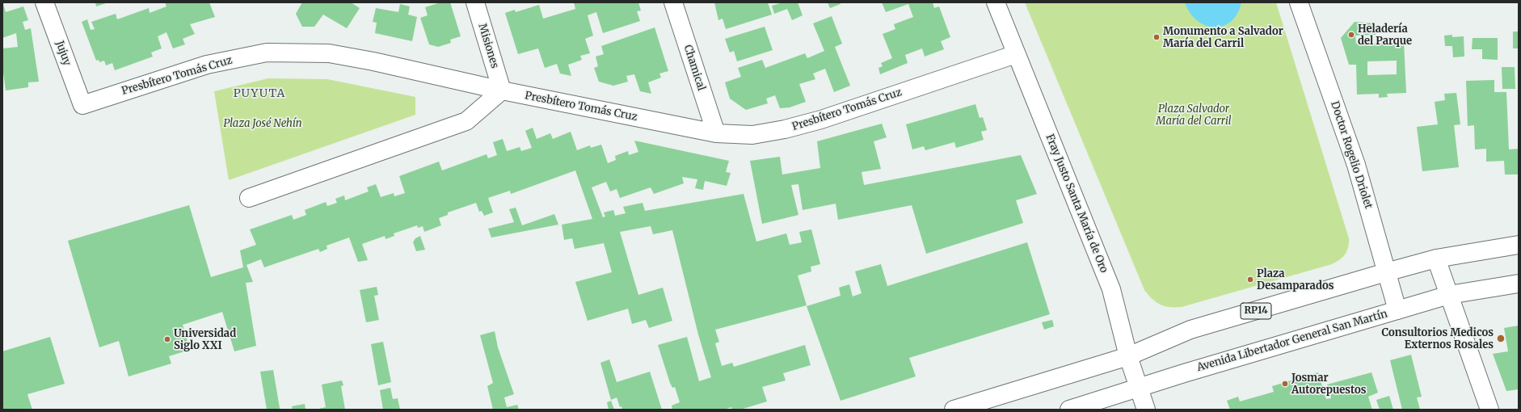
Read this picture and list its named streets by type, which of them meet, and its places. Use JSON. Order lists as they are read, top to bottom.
{
  "streets": {
    "street": [
      "Misiones",
      "Jujuy",
      "Chamical",
      "Presbítero Tomás Cruz",
      "Doctor Rogelio Driolet",
      "Fray Justo Santa María de Oro",
      "RP14",
      "Avenida Libertador General San Martín"
    ]
  },
  "crossings": [
    ["Misiones", "Presbítero Tomás Cruz"],
    ["Jujuy", "Presbítero Tomás Cruz"],
    ["Chamical", "Presbítero Tomás Cruz"],
    ["Presbítero Tomás Cruz", "Fray Justo Santa María de Oro"],
    ["Doctor Rogelio Driolet", "RP14"],
    ["Doctor Rogelio Driolet", "Avenida Libertador General San Martín"],
    ["Fray Justo Santa María de Oro", "RP14"],
    ["Fray Justo Santa María de Oro", "Avenida Libertador General San Martín"]
  ],
  "districts": ["PUYUTA"],
  "parks": ["Plaza Salvador María del Carril", "Plaza José Nehín"],
  "places": [
    "Heladería del Parque",
    "Monumento a Salvador María del Carril",
    "Plaza Desamparados",
    "Consultorios Medicos Externos Rosales",
    "Universidad Siglo XXI",
    "Josmar Autorepuestos"
  ]
}
